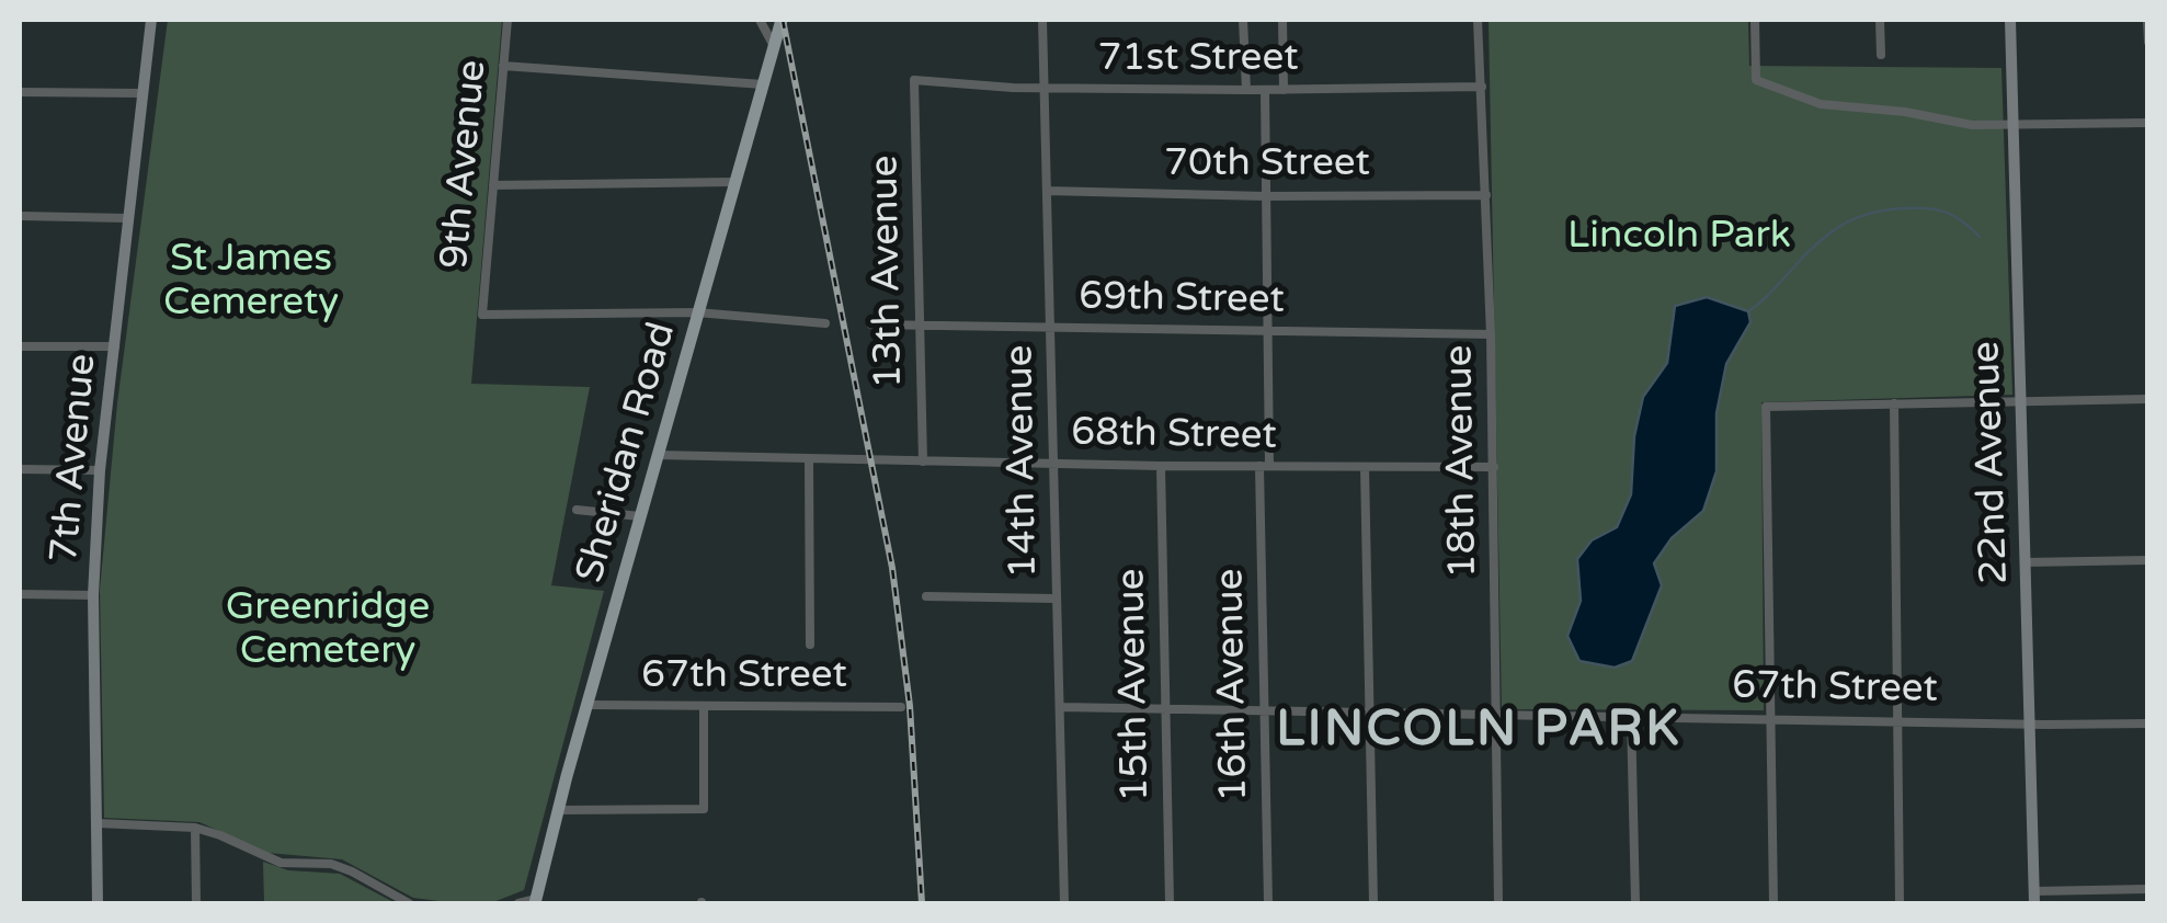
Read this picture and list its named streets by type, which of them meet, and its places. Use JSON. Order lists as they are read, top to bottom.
{
  "streets": {
    "main road": ["Sheridan Road"],
    "street": [
      "71st Street",
      "9th Avenue",
      "70th Street",
      "13th Avenue",
      "69th Street",
      "68th Street",
      "7th Avenue",
      "14th Avenue",
      "18th Avenue",
      "22nd Avenue",
      "67th Street",
      "15th Avenue",
      "16th Avenue"
    ]
  },
  "crossings": [
    ["71st Street", "13th Avenue"],
    ["71st Street", "14th Avenue"],
    ["71st Street", "18th Avenue"],
    ["71st Street", "16th Avenue"],
    ["9th Avenue", "Sheridan Road"],
    ["70th Street", "14th Avenue"],
    ["70th Street", "18th Avenue"],
    ["70th Street", "16th Avenue"],
    ["13th Avenue", "69th Street"],
    ["13th Avenue", "68th Street"],
    ["69th Street", "14th Avenue"],
    ["69th Street", "18th Avenue"],
    ["69th Street", "16th Avenue"],
    ["68th Street", "Sheridan Road"],
    ["68th Street", "14th Avenue"],
    ["68th Street", "18th Avenue"],
    ["68th Street", "15th Avenue"],
    ["68th Street", "16th Avenue"],
    ["Sheridan Road", "67th Street"],
    ["14th Avenue", "67th Street"],
    ["18th Avenue", "67th Street"],
    ["22nd Avenue", "67th Street"],
    ["67th Street", "15th Avenue"],
    ["67th Street", "16th Avenue"]
  ],
  "districts": ["LINCOLN PARK"],
  "parks": ["Lincoln Park", "St James Cemerety", "Greenridge Cemetery"]
}
